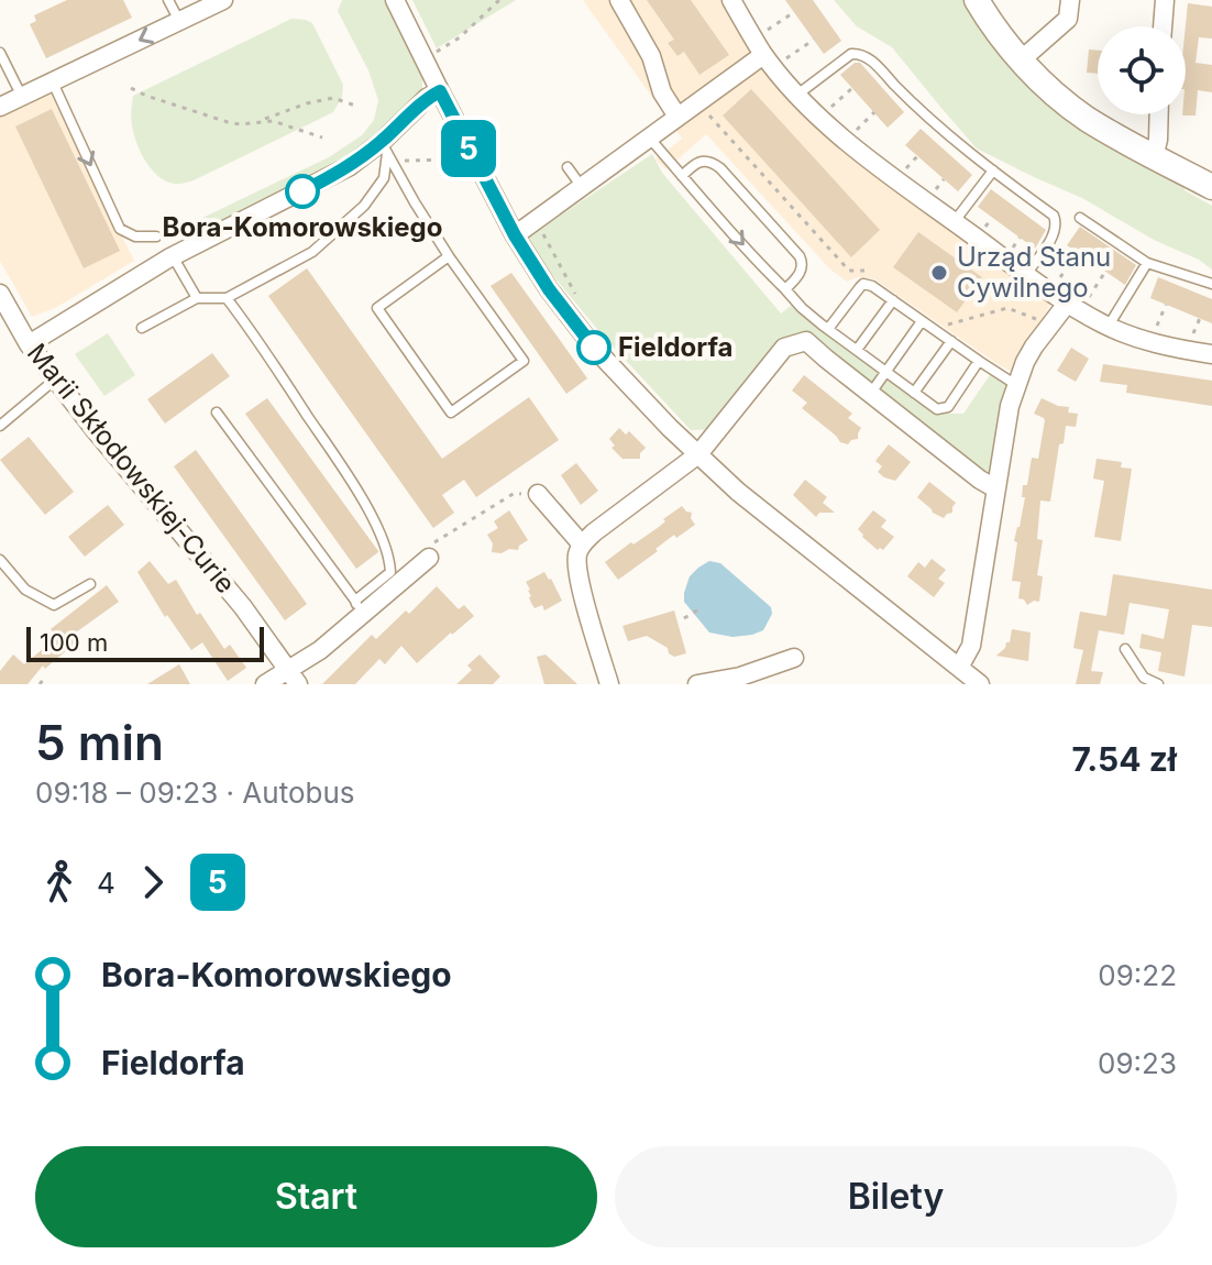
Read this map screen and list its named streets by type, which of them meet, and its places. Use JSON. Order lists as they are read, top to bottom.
{
  "streets": {
    "street": ["Marii Skłodowskiej-Curie"]
  },
  "places": ["Bora-Komorowskiego", "Urząd Stanu Cywilnego", "Fieldorfa"],
  "lines": ["bus line 5"],
  "scale_bar": "100 m",
  "page": {
    "on_map": "5",
    "scale": "100 m",
    "heading": ["5 min", "09:18 – 09:23 · Autobus", "7.54 zł"],
    "legs": ["4", "5"],
    "list": [
      {
        "name": "Bora-Komorowskiego",
        "value": "09:22"
      },
      {
        "name": "Fieldorfa",
        "value": "09:23"
      }
    ],
    "buttons": ["Start", "Bilety"]
  }
}
